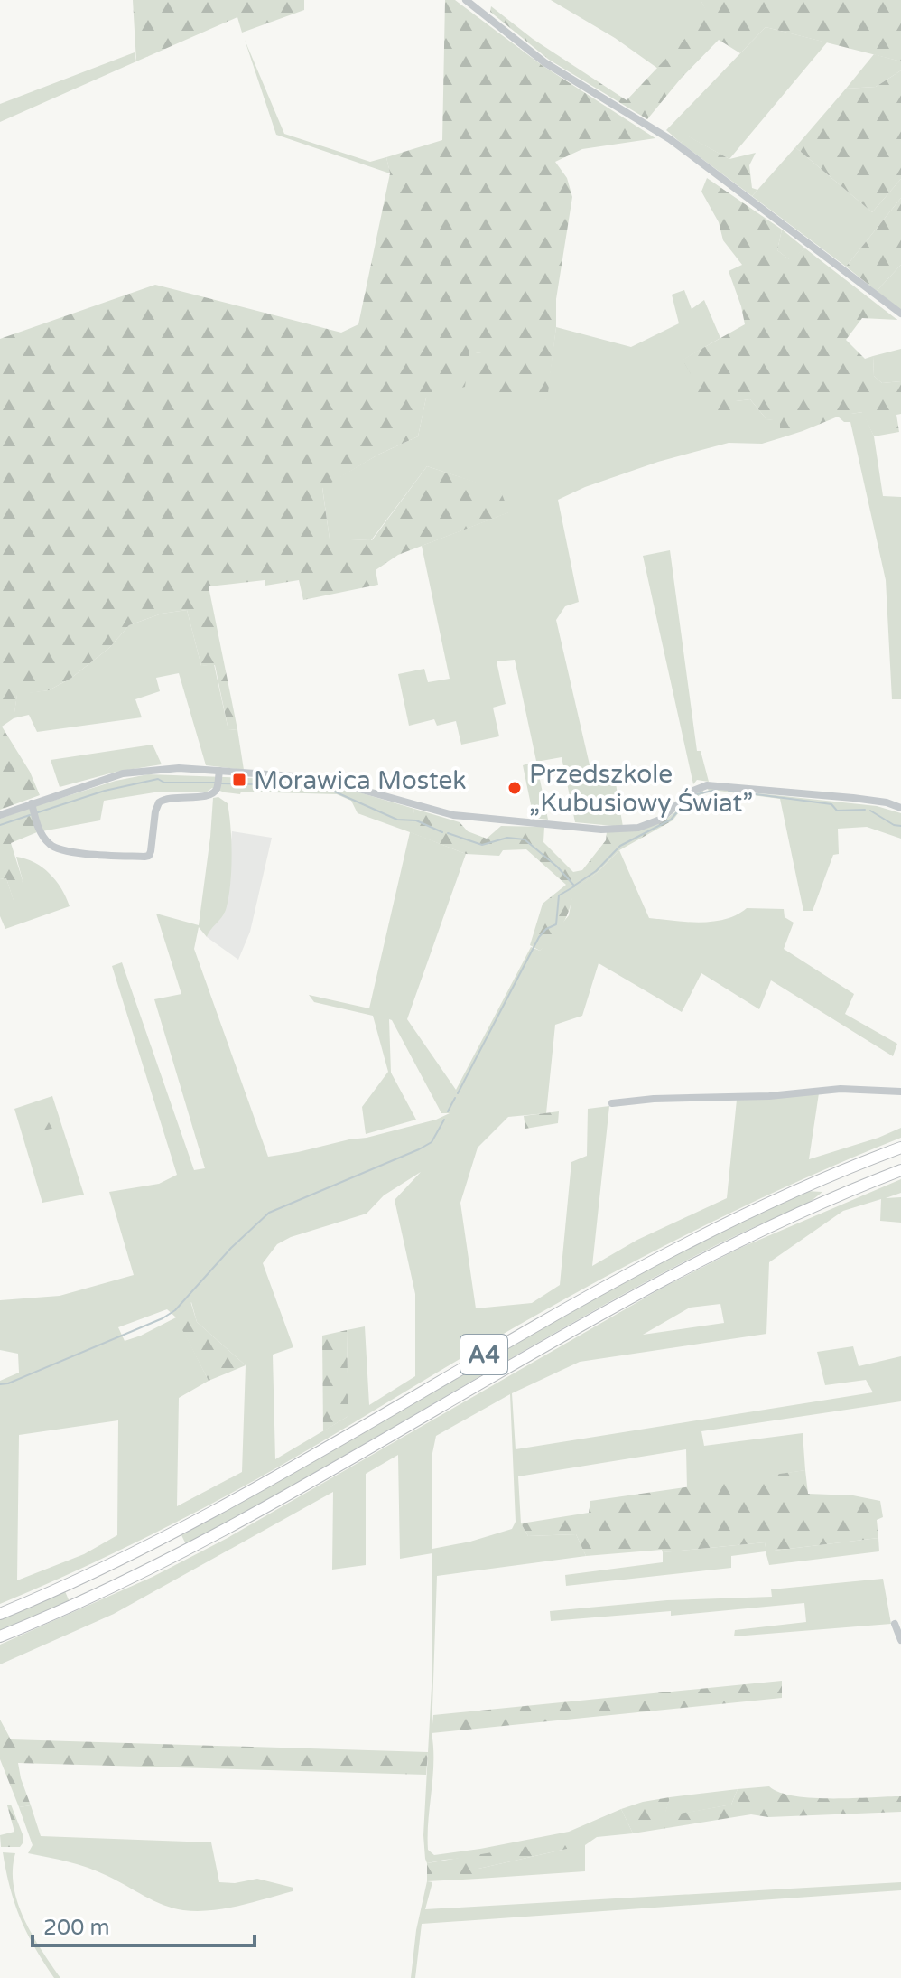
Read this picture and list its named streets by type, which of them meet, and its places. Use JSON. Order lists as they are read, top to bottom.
{
  "streets": {
    "highway": ["A4"]
  },
  "places": {
    "transit": ["Morawica Mostek"],
    "other": ["Przedszkole „Kubusiowy Świat”"]
  },
  "scale_bar": "200 m"
}
